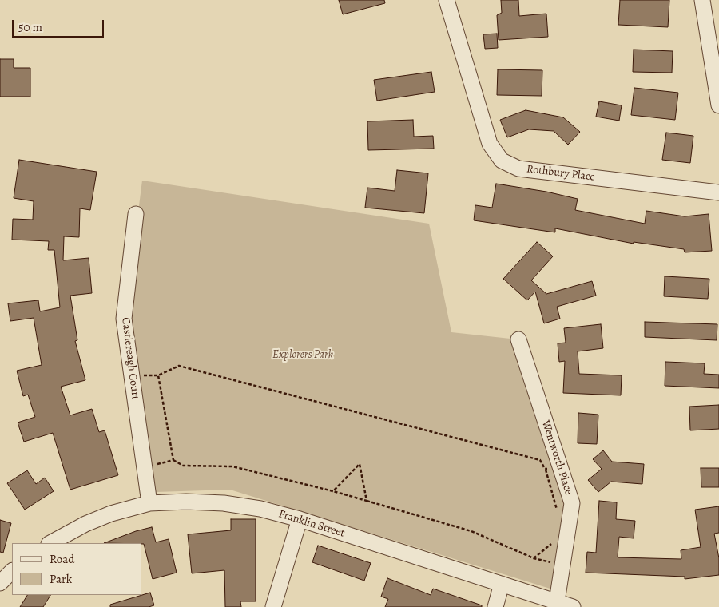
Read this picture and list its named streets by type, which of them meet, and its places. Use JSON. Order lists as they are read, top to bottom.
{
  "streets": {
    "street": [
      "Rothbury Place",
      "Castlereagh Court",
      "Wentworth Place",
      "Franklin Street"
    ]
  },
  "crossings": [
    ["Castlereagh Court", "Franklin Street"],
    ["Wentworth Place", "Franklin Street"]
  ],
  "parks": ["Explorers Park"],
  "legend": ["Road", "Park"],
  "scale_bar": "50 m"
}
